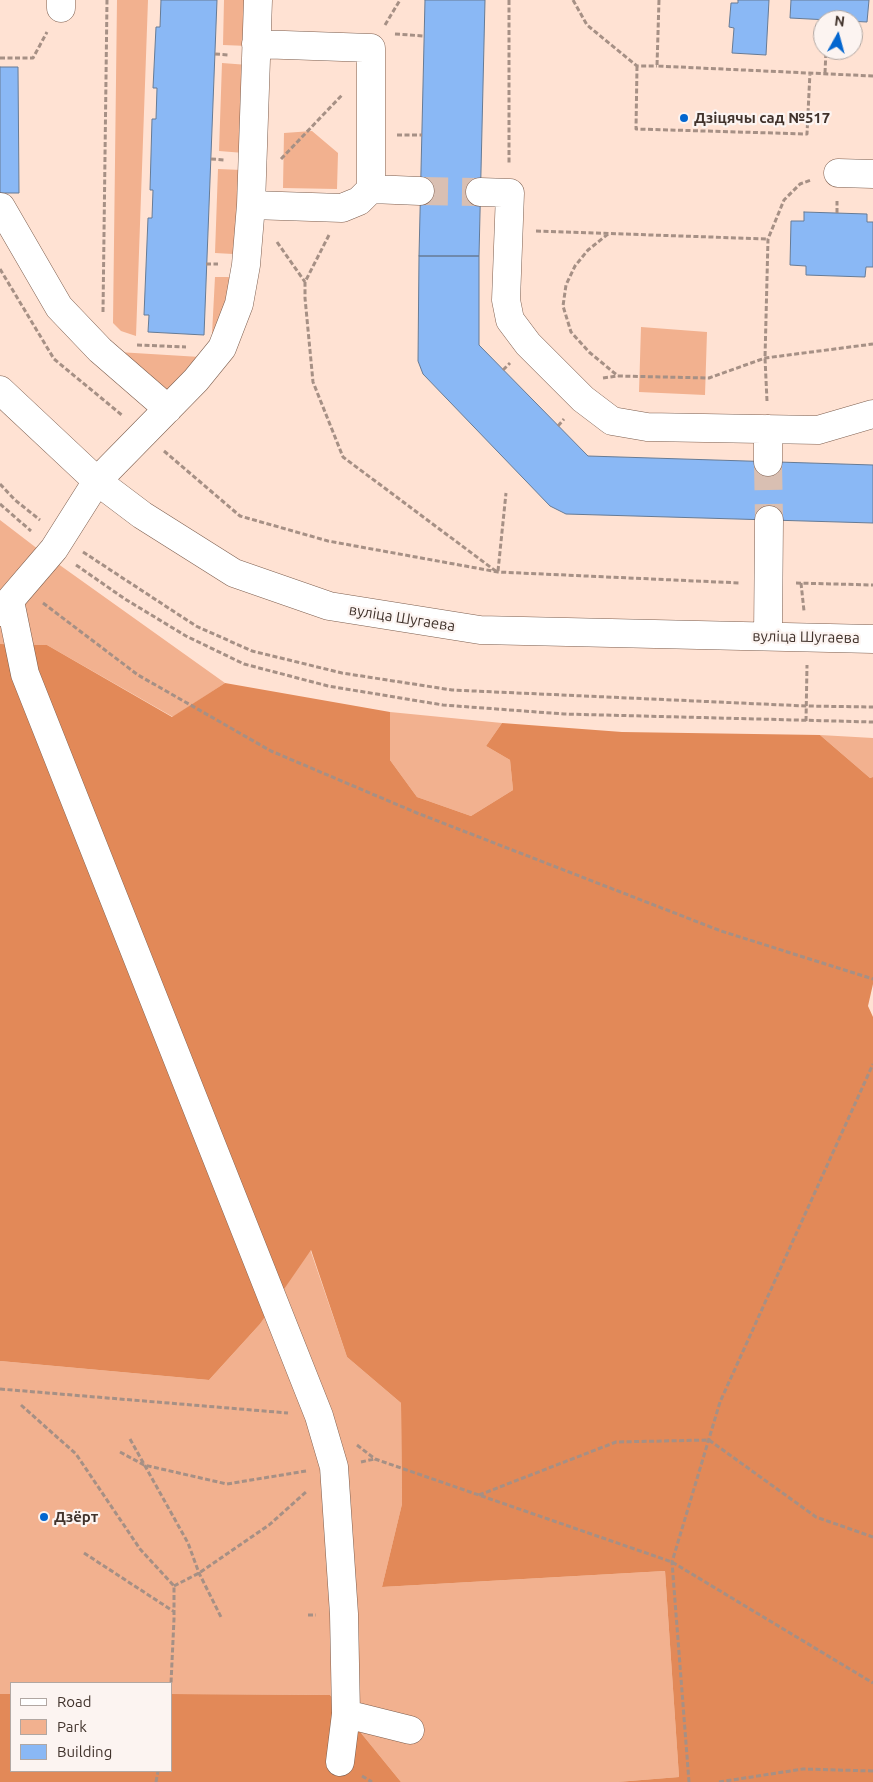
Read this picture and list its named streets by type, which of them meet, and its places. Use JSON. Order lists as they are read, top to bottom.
{
  "streets": {
    "street": ["вуліца Шугаева"]
  },
  "places": ["Дзіцячы сад №517", "Дзёрт"],
  "legend": ["Road", "Park", "Building"],
  "north": "top"
}
